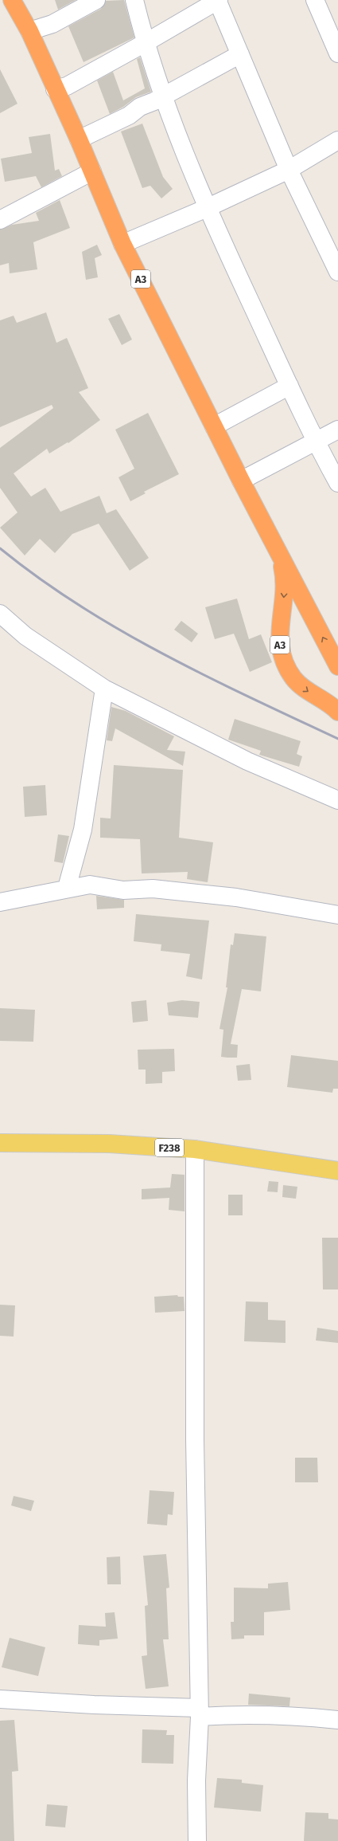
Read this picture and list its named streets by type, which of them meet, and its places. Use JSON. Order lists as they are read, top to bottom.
{
  "streets": {
    "highway": ["A3"],
    "main road": ["F238"]
  }
}
